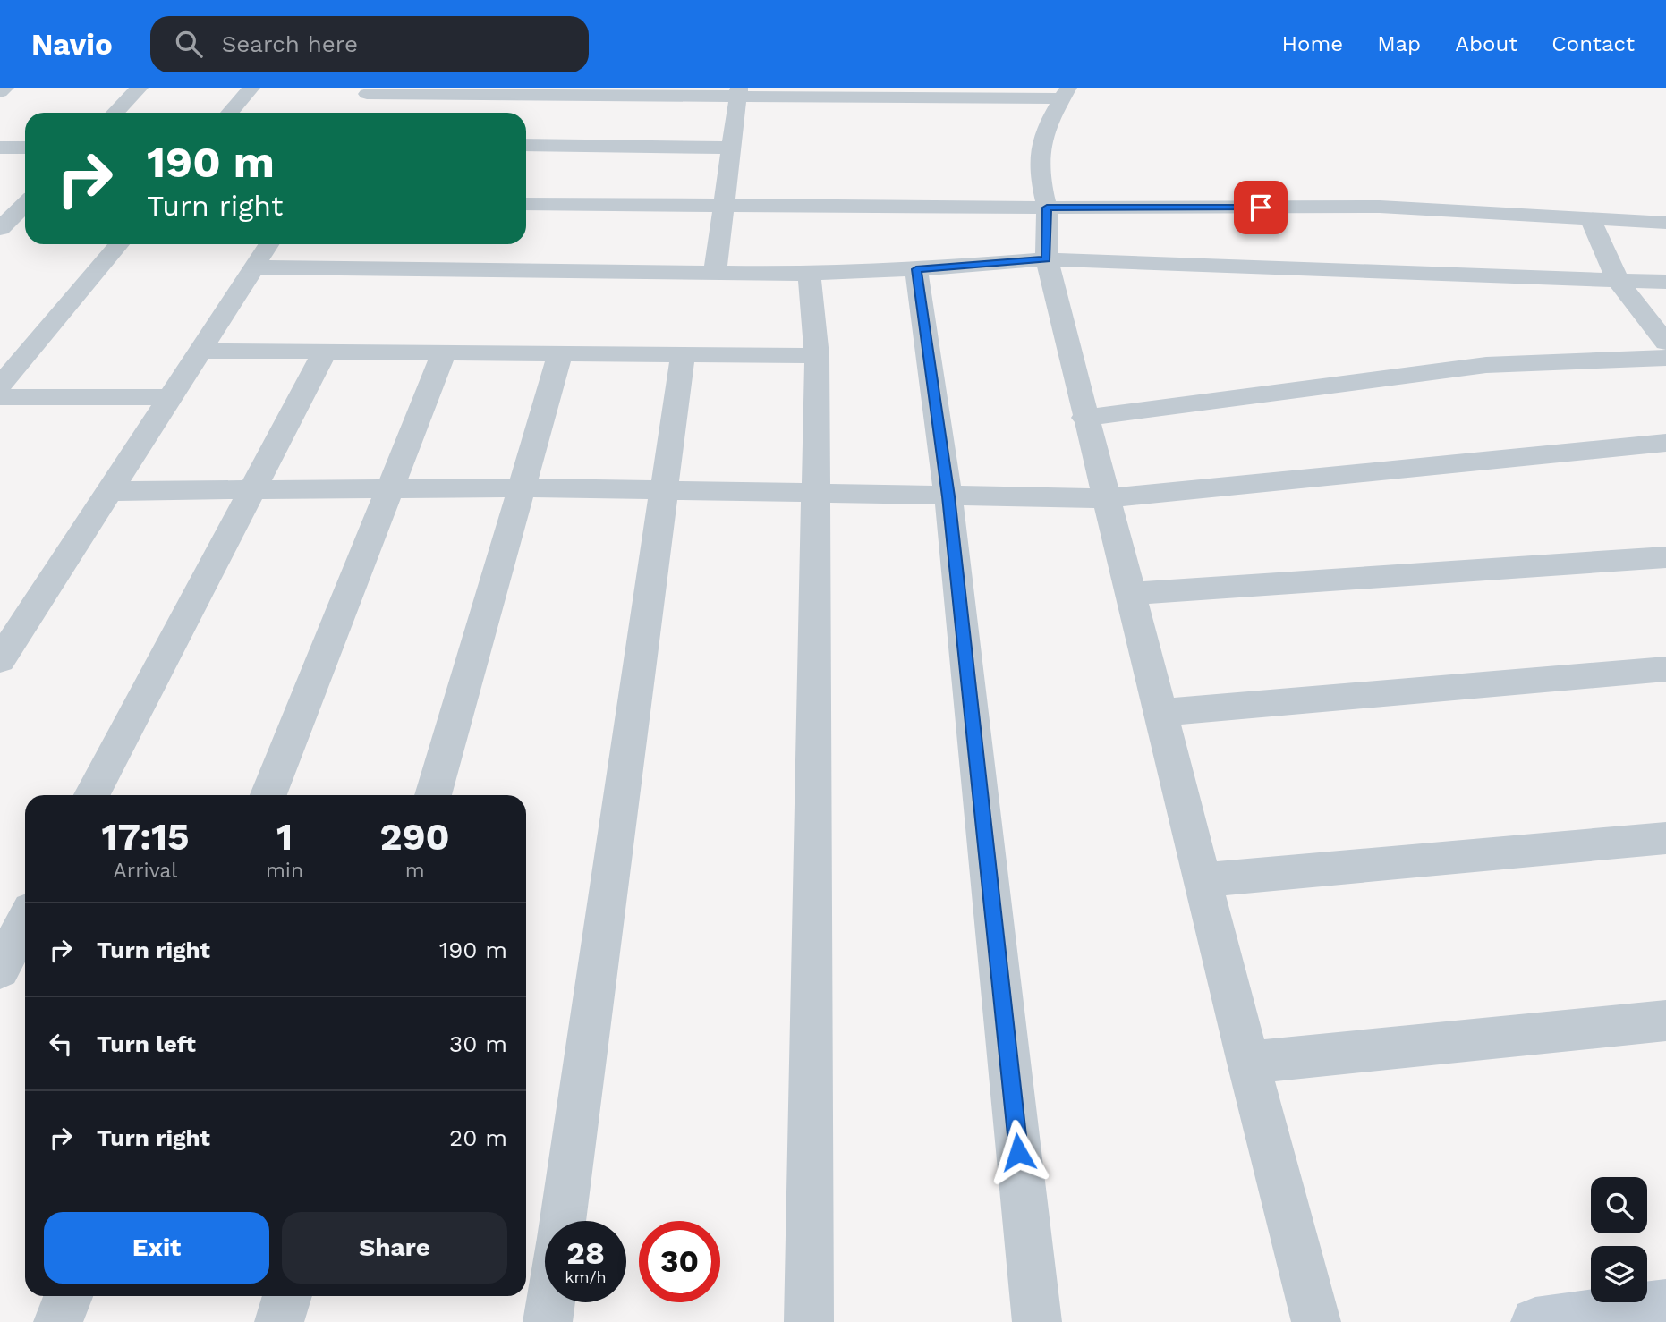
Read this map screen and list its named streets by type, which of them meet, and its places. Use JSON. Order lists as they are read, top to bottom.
{
  "page": {
    "header": "Navio",
    "search": "Search here",
    "nav": [
      "Home",
      "Map",
      "About",
      "Contact"
    ],
    "turn": ["190 m", "Turn right"],
    "eta": [
      "17:15",
      "Arrival",
      "1",
      "min",
      "290",
      "m"
    ],
    "list": [
      {
        "name": "Turn right",
        "value": "190 m"
      },
      {
        "name": "Turn left",
        "value": "30 m"
      },
      {
        "name": "Turn right",
        "value": "20 m"
      }
    ],
    "buttons": ["Exit", "Share"],
    "speed": "28 km/h",
    "limit": "30"
  }
}
